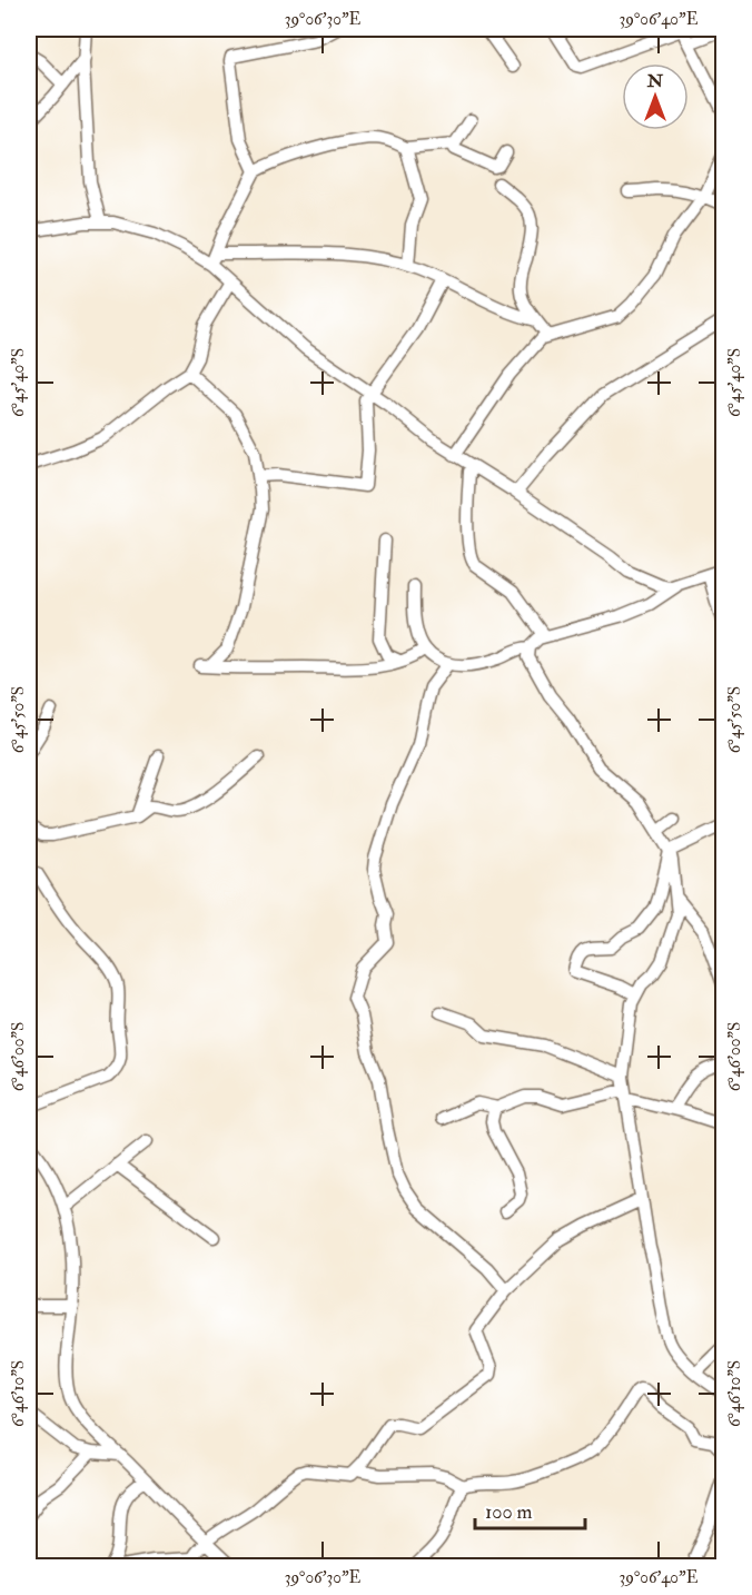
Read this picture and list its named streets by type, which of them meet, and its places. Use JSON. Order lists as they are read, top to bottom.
{
  "scale_bar": "100 m",
  "north": "top",
  "coordinates": [
    "39°06'30\"E",
    "39°06'40\"E",
    "6°45'40\"S",
    "6°45'50\"S",
    "6°46'00\"S",
    "6°46'10\"S"
  ]
}
